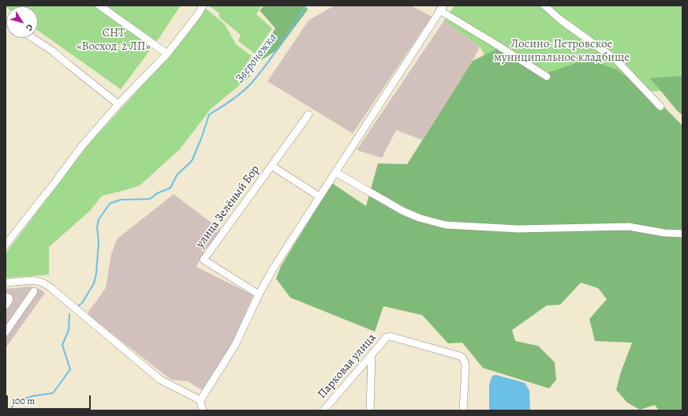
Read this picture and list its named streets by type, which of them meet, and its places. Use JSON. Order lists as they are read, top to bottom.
{
  "streets": {
    "street": ["улица Зелёный Бор", "Парковая улица"]
  },
  "water": ["Звероножка"],
  "parks": ["СНТ «Восход-2 ЛП»", "Лосино-Петровское муниципальное кладбище"],
  "scale_bar": "100 m",
  "north": "bottom right"
}
